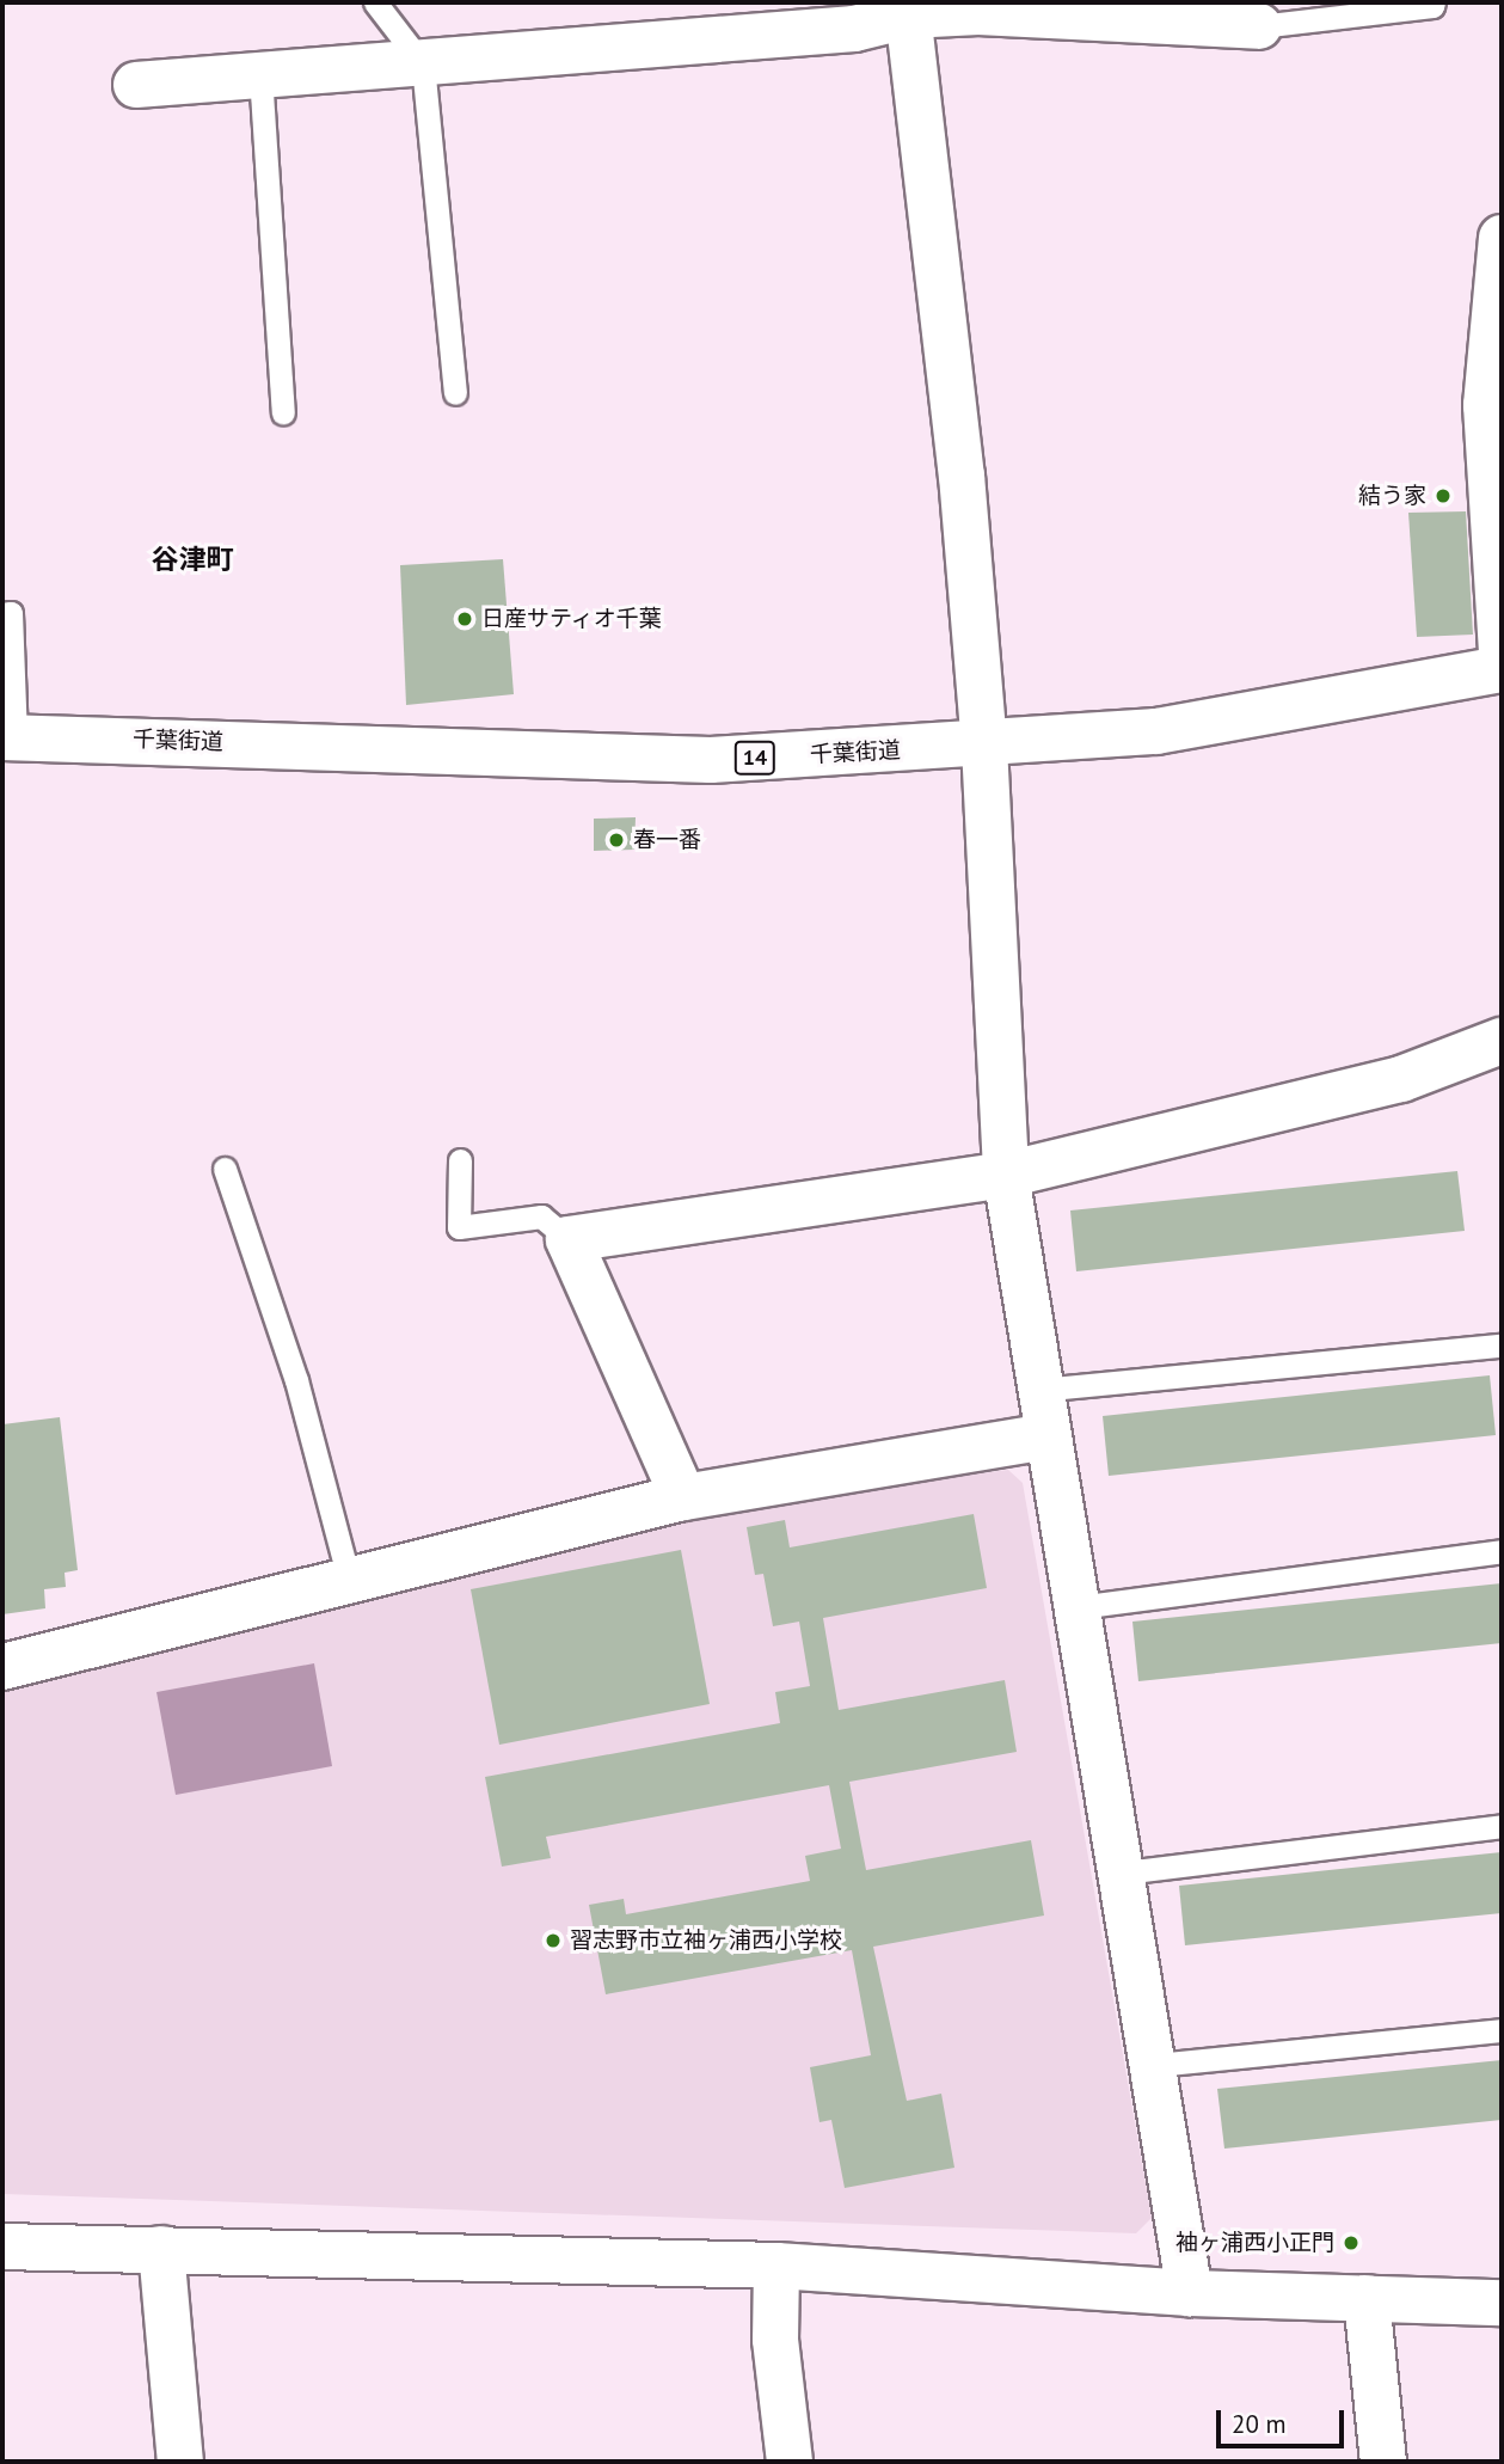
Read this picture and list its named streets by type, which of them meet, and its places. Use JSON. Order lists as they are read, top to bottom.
{
  "streets": {
    "main road": ["千葉街道", "14"]
  },
  "districts": ["谷津町"],
  "places": [
    "結う家",
    "日産サティオ千葉",
    "春一番",
    "習志野市立袖ヶ浦西小学校",
    "袖ヶ浦西小正門"
  ],
  "scale_bar": "20 m"
}
